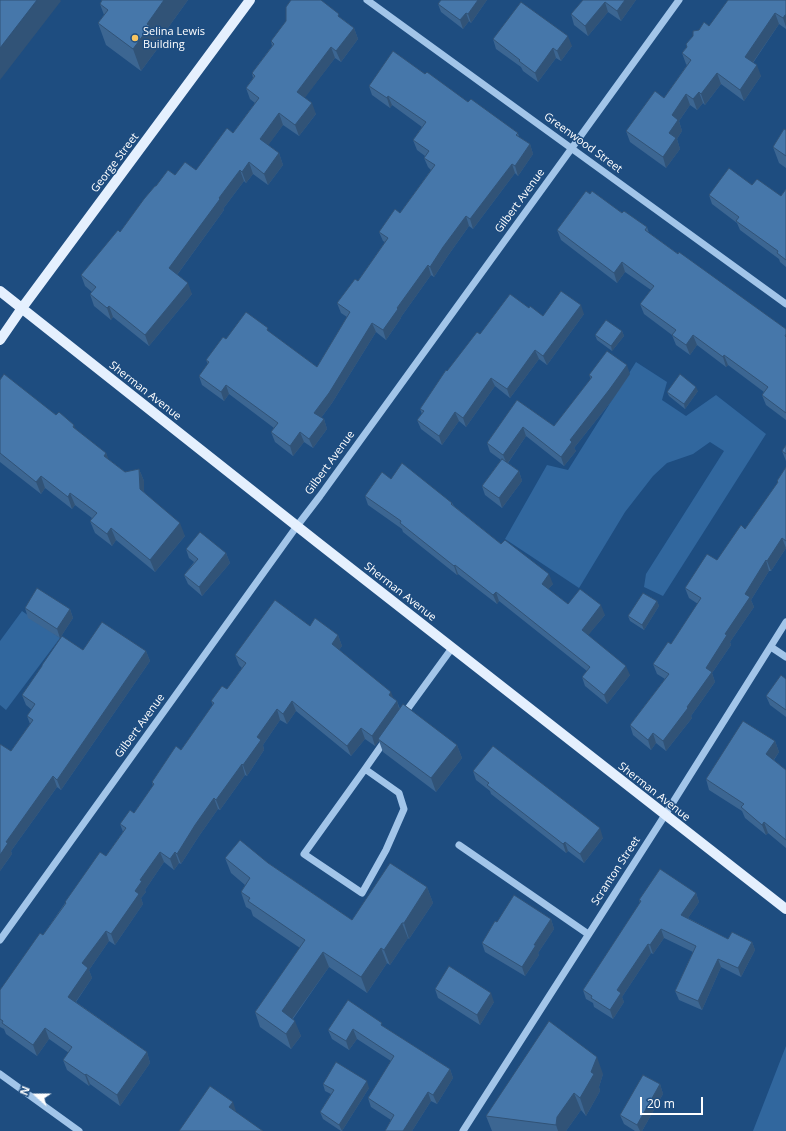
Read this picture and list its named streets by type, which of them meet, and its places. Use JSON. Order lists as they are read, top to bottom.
{
  "streets": {
    "main road": ["George Street", "Sherman Avenue"],
    "street": ["Greenwood Street", "Gilbert Avenue", "Scranton Street"]
  },
  "crossings": [
    ["Greenwood Street", "Gilbert Avenue"],
    ["George Street", "Sherman Avenue"],
    ["Gilbert Avenue", "Sherman Avenue"],
    ["Sherman Avenue", "Scranton Street"]
  ],
  "places": ["Selina Lewis Building"],
  "scale_bar": "20 m",
  "north": "left"
}
